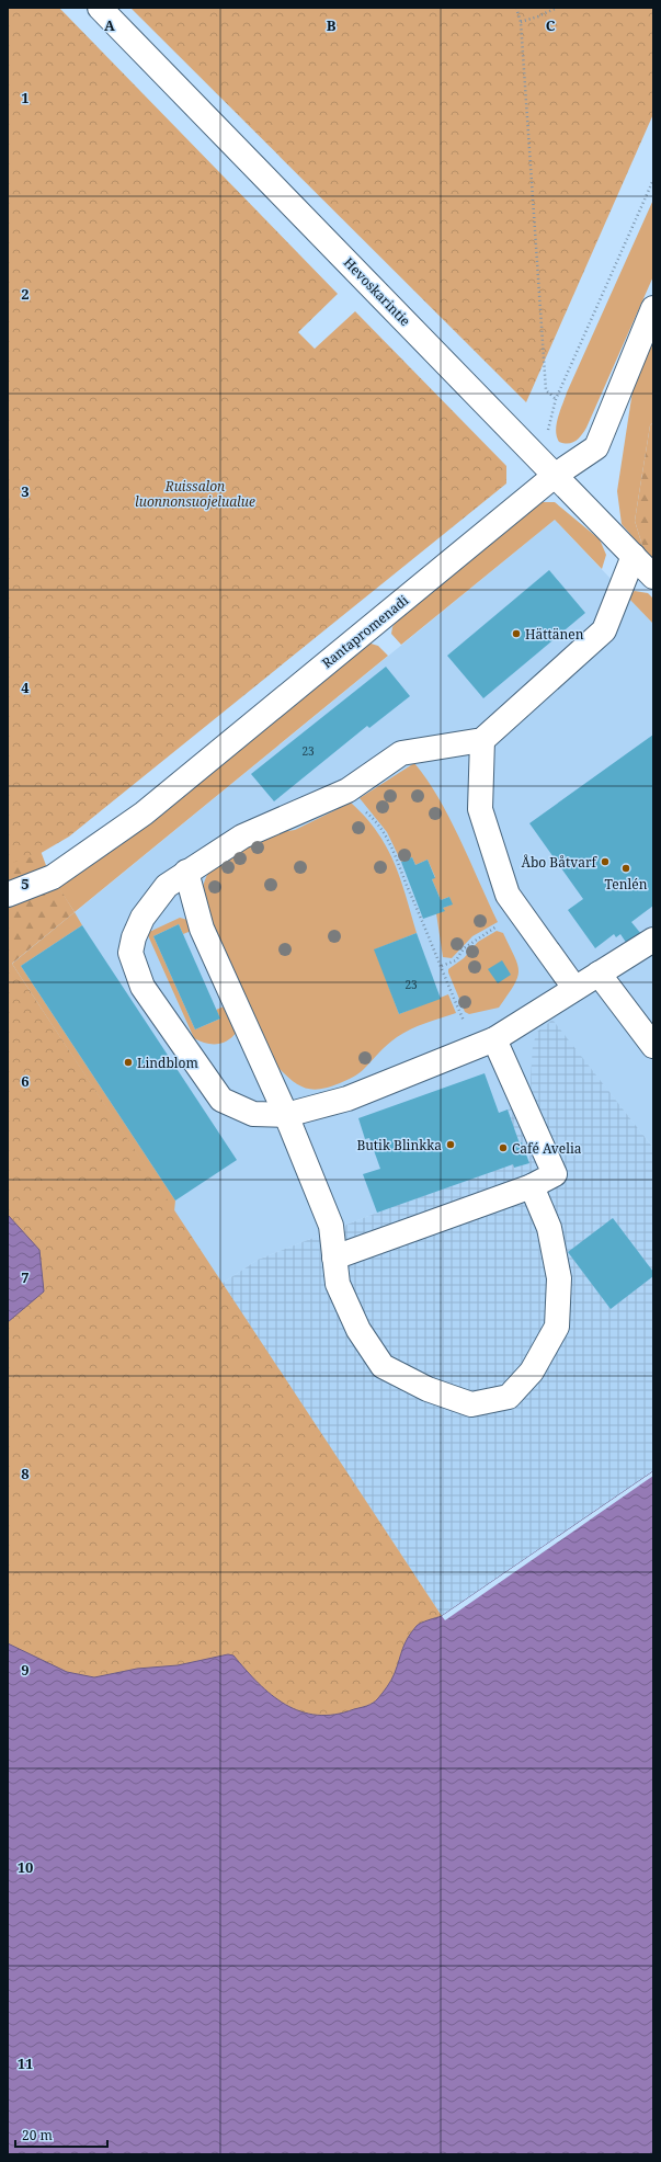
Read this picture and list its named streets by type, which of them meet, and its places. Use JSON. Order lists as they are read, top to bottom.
{
  "streets": {
    "street": ["Hevoskarintie", "Rantapromenadi"]
  },
  "crossings": [
    ["Hevoskarintie", "Rantapromenadi"]
  ],
  "parks": ["Ruissalon luonnonsuojelualue"],
  "places": [
    "Hättänen",
    "Åbo Båtvarf",
    "Tenlén",
    "Lindblom",
    "Butik Blinkka",
    "Café Avelia"
  ],
  "house_numbers": ["23", "23"],
  "scale_bar": "20 m",
  "grid": {
    "columns": ["A", "B", "C"],
    "rows": [
      "1",
      "2",
      "3",
      "4",
      "5",
      "6",
      "7",
      "8",
      "9",
      "10",
      "11"
    ]
  }
}
